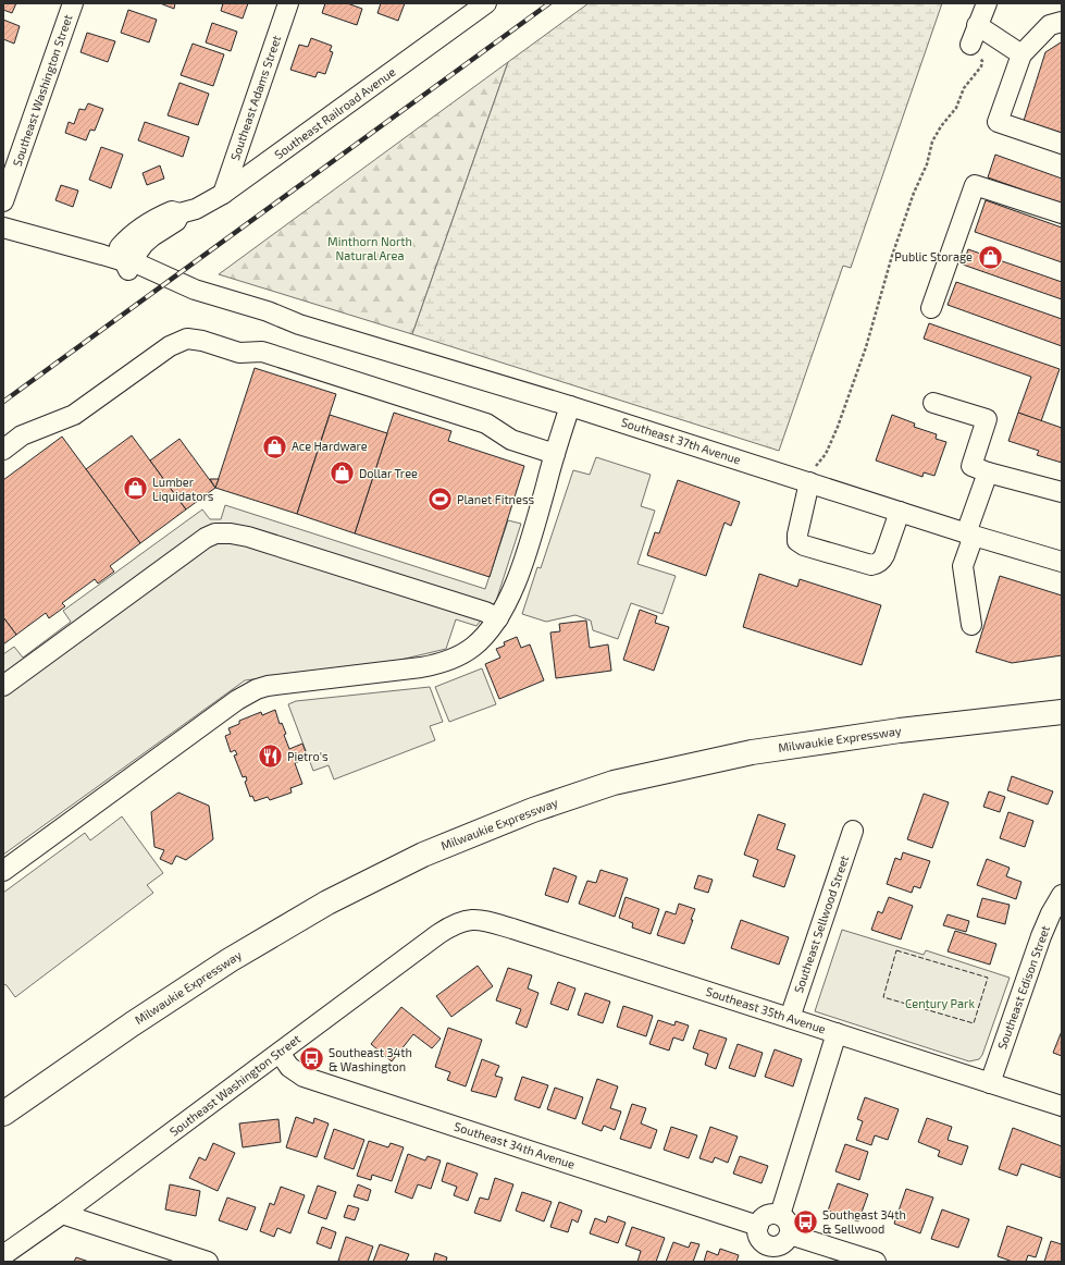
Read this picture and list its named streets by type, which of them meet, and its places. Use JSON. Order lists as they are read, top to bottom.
{
  "streets": {
    "highway": ["Milwaukie Expressway"],
    "street": [
      "Southeast Washington Street",
      "Southeast Adams Street",
      "Southeast Railroad Avenue",
      "Southeast 37th Avenue",
      "Southeast Sellwood Street",
      "Southeast Edison Street",
      "Southeast 35th Avenue",
      "Southeast 34th Avenue"
    ]
  },
  "crossings": [
    ["Southeast Washington Street", "Southeast 35th Avenue"],
    ["Southeast Washington Street", "Southeast 34th Avenue"],
    ["Southeast Adams Street", "Southeast Railroad Avenue"],
    ["Southeast Railroad Avenue", "Southeast 37th Avenue"],
    ["Southeast Sellwood Street", "Southeast 35th Avenue"],
    ["Southeast Edison Street", "Southeast 35th Avenue"]
  ],
  "parks": ["Minthorn North Natural Area", "Century Park"],
  "places": {
    "shop": [
      "Public Storage",
      "Ace Hardware",
      "Dollar Tree",
      "Lumber Liquidators"
    ],
    "sports": ["Planet Fitness"],
    "restaurant": ["Pietro's"],
    "bus stop": ["Southeast 34th & Washington", "Southeast 34th & Sellwood"]
  }
}
